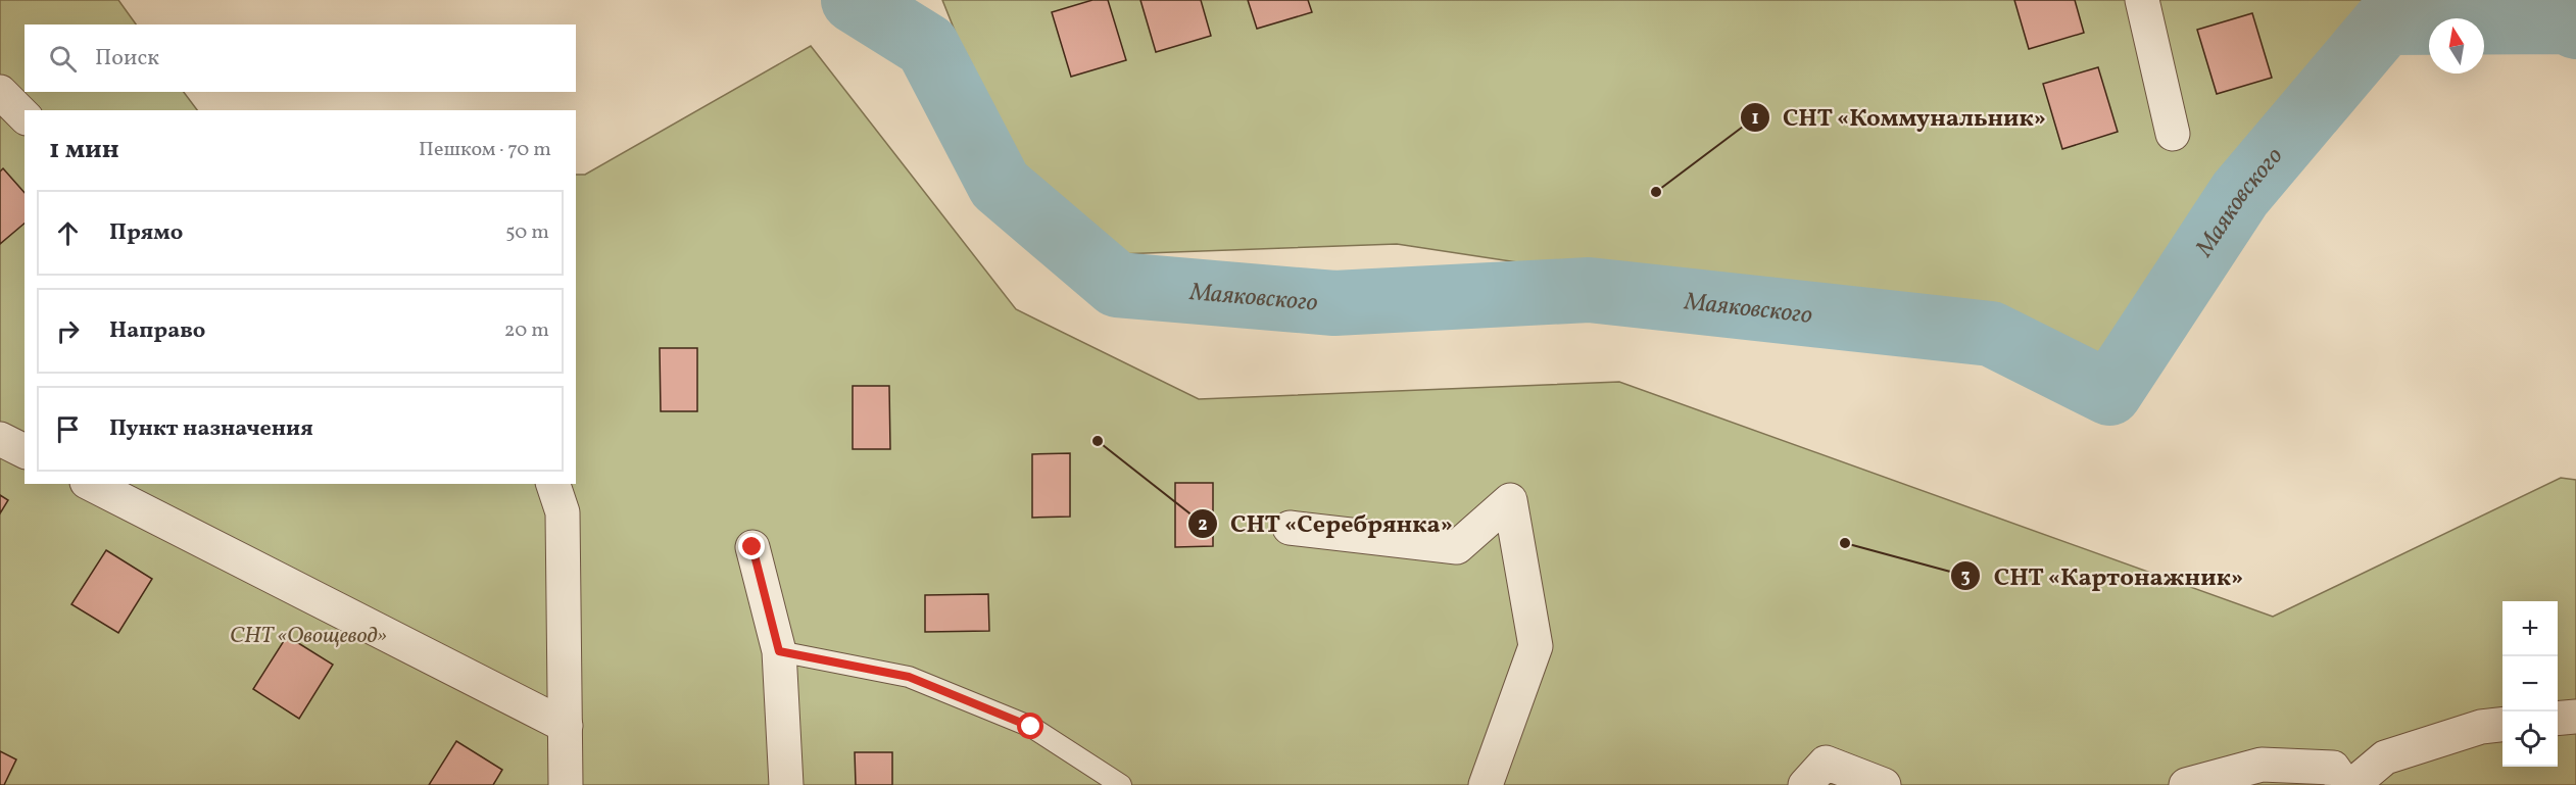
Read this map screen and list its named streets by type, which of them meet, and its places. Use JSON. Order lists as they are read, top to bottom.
{
  "water": ["Маяковского"],
  "parks": ["СНТ «Овощевод»"],
  "places": ["СНТ «Коммунальник»", "СНТ «Серебрянка»", "СНТ «Картонажник»"],
  "north": "top",
  "page": {
    "search": "Поиск",
    "heading": ["1 мин", "Пешком · 70 m"],
    "list": [
      ["Прямо", "50 m"],
      ["Направо", "20 m"],
      "Пункт назначения"
    ],
    "map_buttons": ["+", "−"]
  }
}
